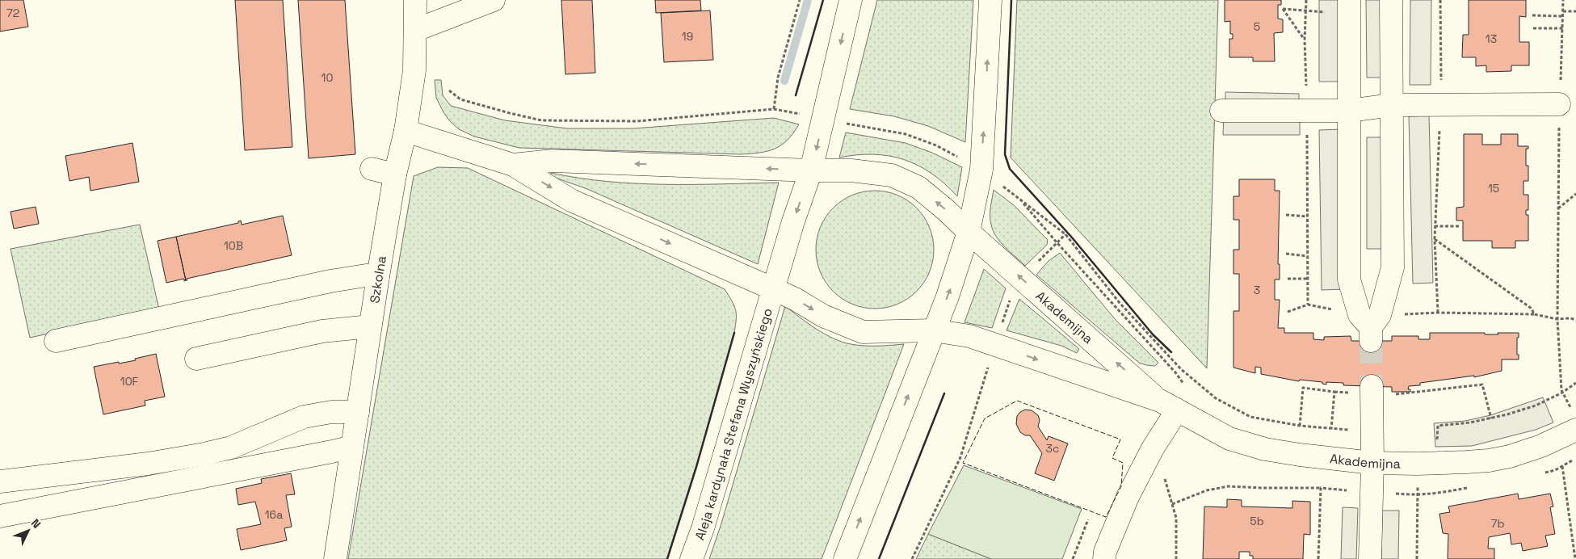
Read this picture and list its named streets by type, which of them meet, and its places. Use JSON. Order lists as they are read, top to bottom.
{
  "streets": {
    "street": ["Szkolna", "Akademijna", "Aleja kardynała Stefana Wyszyńskiego"]
  },
  "crossings": [
    ["Akademijna", "Aleja kardynała Stefana Wyszyńskiego"]
  ],
  "house_numbers": [
    "72",
    "5",
    "19",
    "13",
    "10",
    "15",
    "10B",
    "3",
    "10F",
    "3c",
    "16a",
    "5b",
    "7b"
  ],
  "north": "top right"
}
